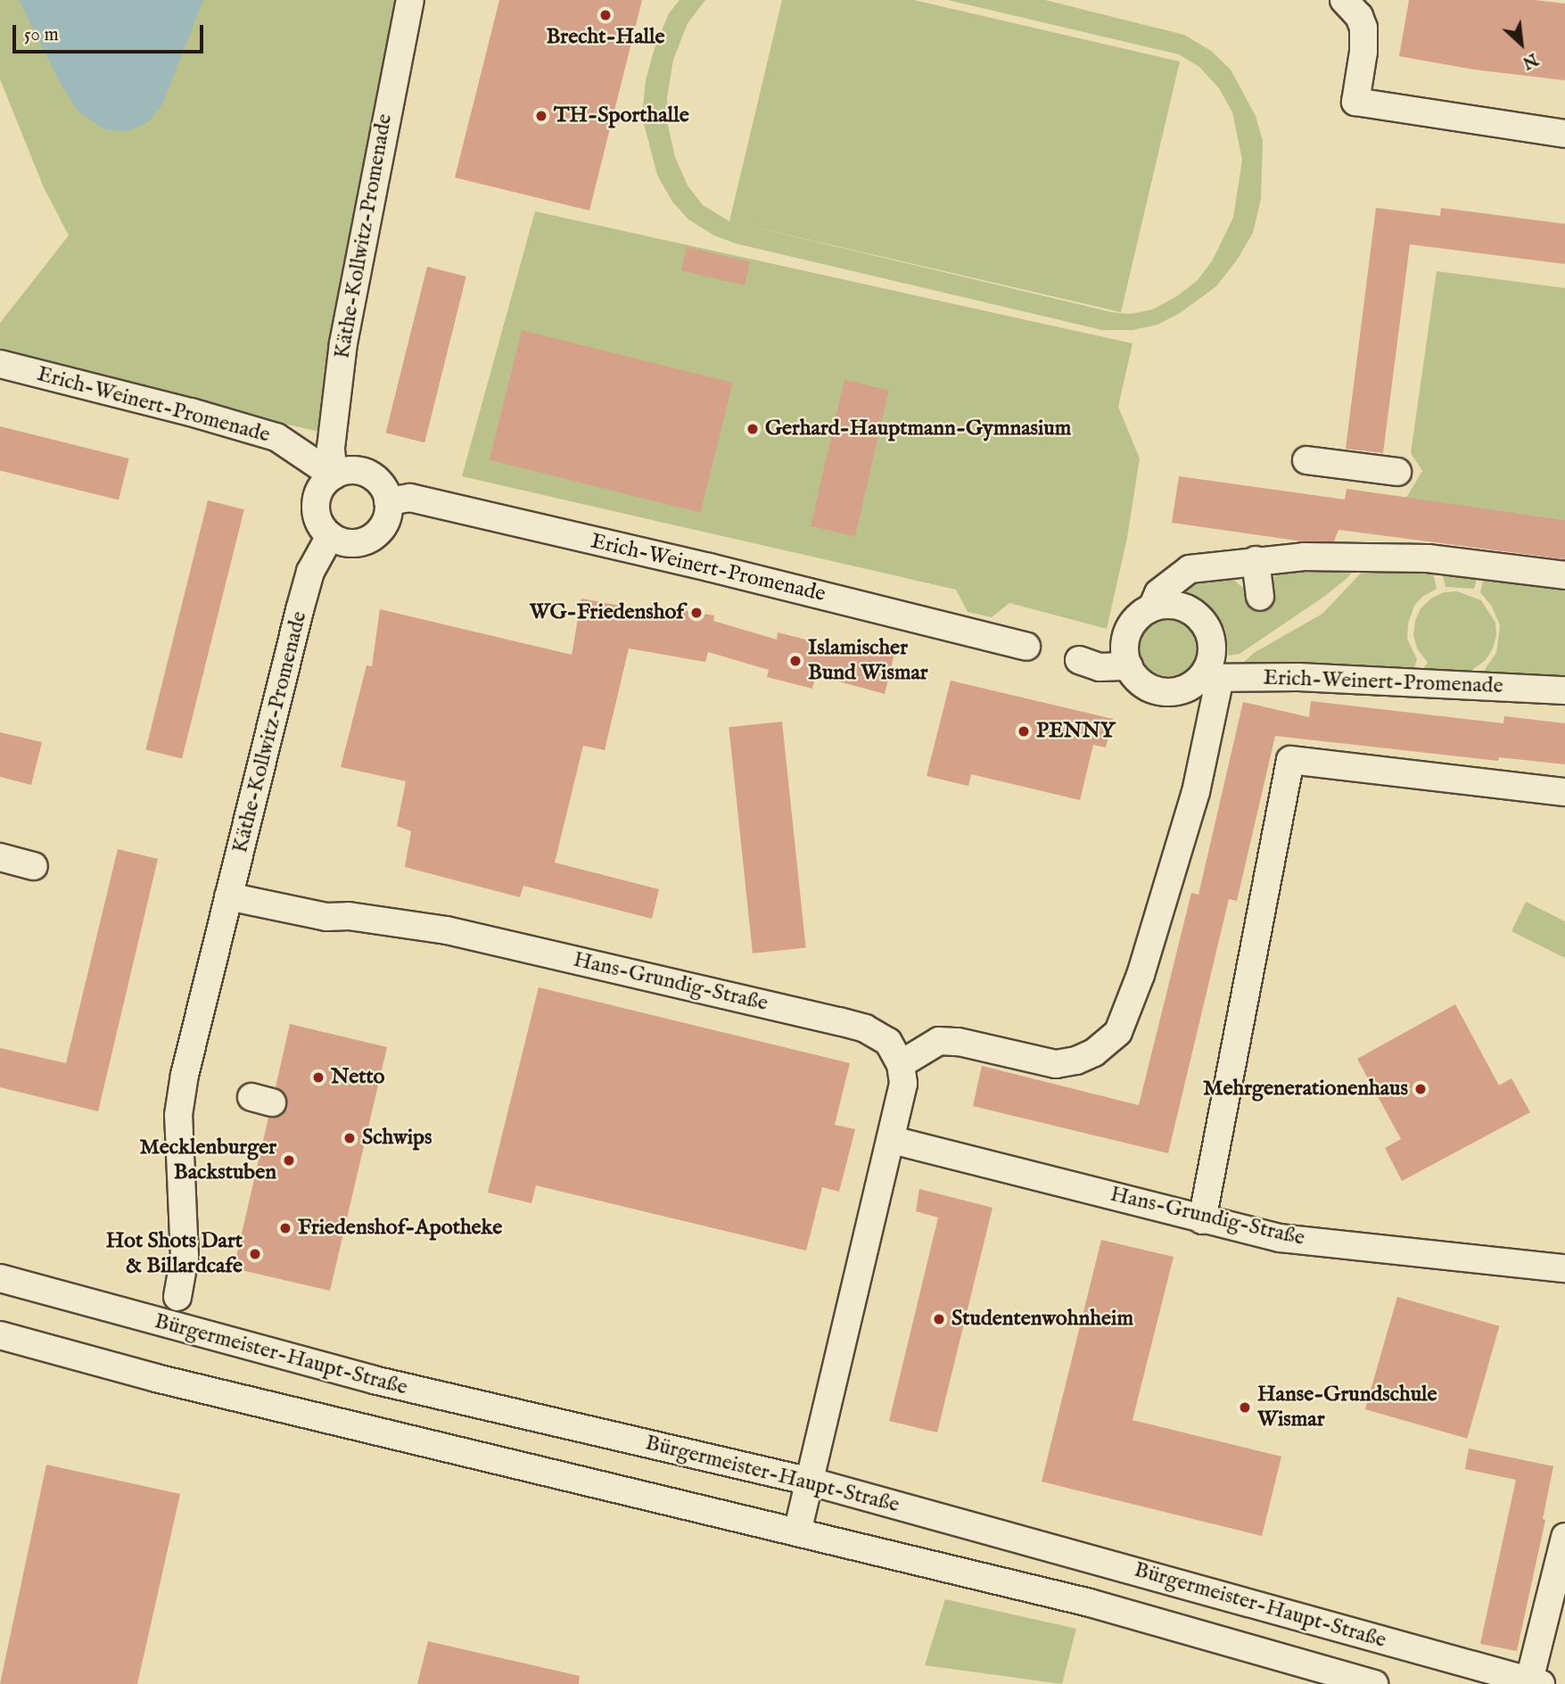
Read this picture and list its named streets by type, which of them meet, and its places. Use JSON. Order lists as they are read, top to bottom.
{
  "streets": {
    "street": [
      "Käthe-Kollwitz-Promenade",
      "Erich-Weinert-Promenade",
      "Hans-Grundig-Straße",
      "Bürgermeister-Haupt-Straße"
    ]
  },
  "crossings": [
    ["Käthe-Kollwitz-Promenade", "Erich-Weinert-Promenade"],
    ["Käthe-Kollwitz-Promenade", "Hans-Grundig-Straße"]
  ],
  "places": [
    "Brecht-Halle",
    "TH-Sporthalle",
    "Gerhard-Hauptmann-Gymnasium",
    "WG-Friedenshof",
    "Islamischer Bund Wismar",
    "PENNY",
    "Netto",
    "Mehrgenerationenhaus",
    "Schwips",
    "Mecklenburger Backstuben",
    "Friedenshof-Apotheke",
    "Hot Shots Dart & Billardcafe",
    "Studentenwohnheim",
    "Hanse-Grundschule Wismar"
  ],
  "scale_bar": "50 m",
  "north": "bottom right"
}
